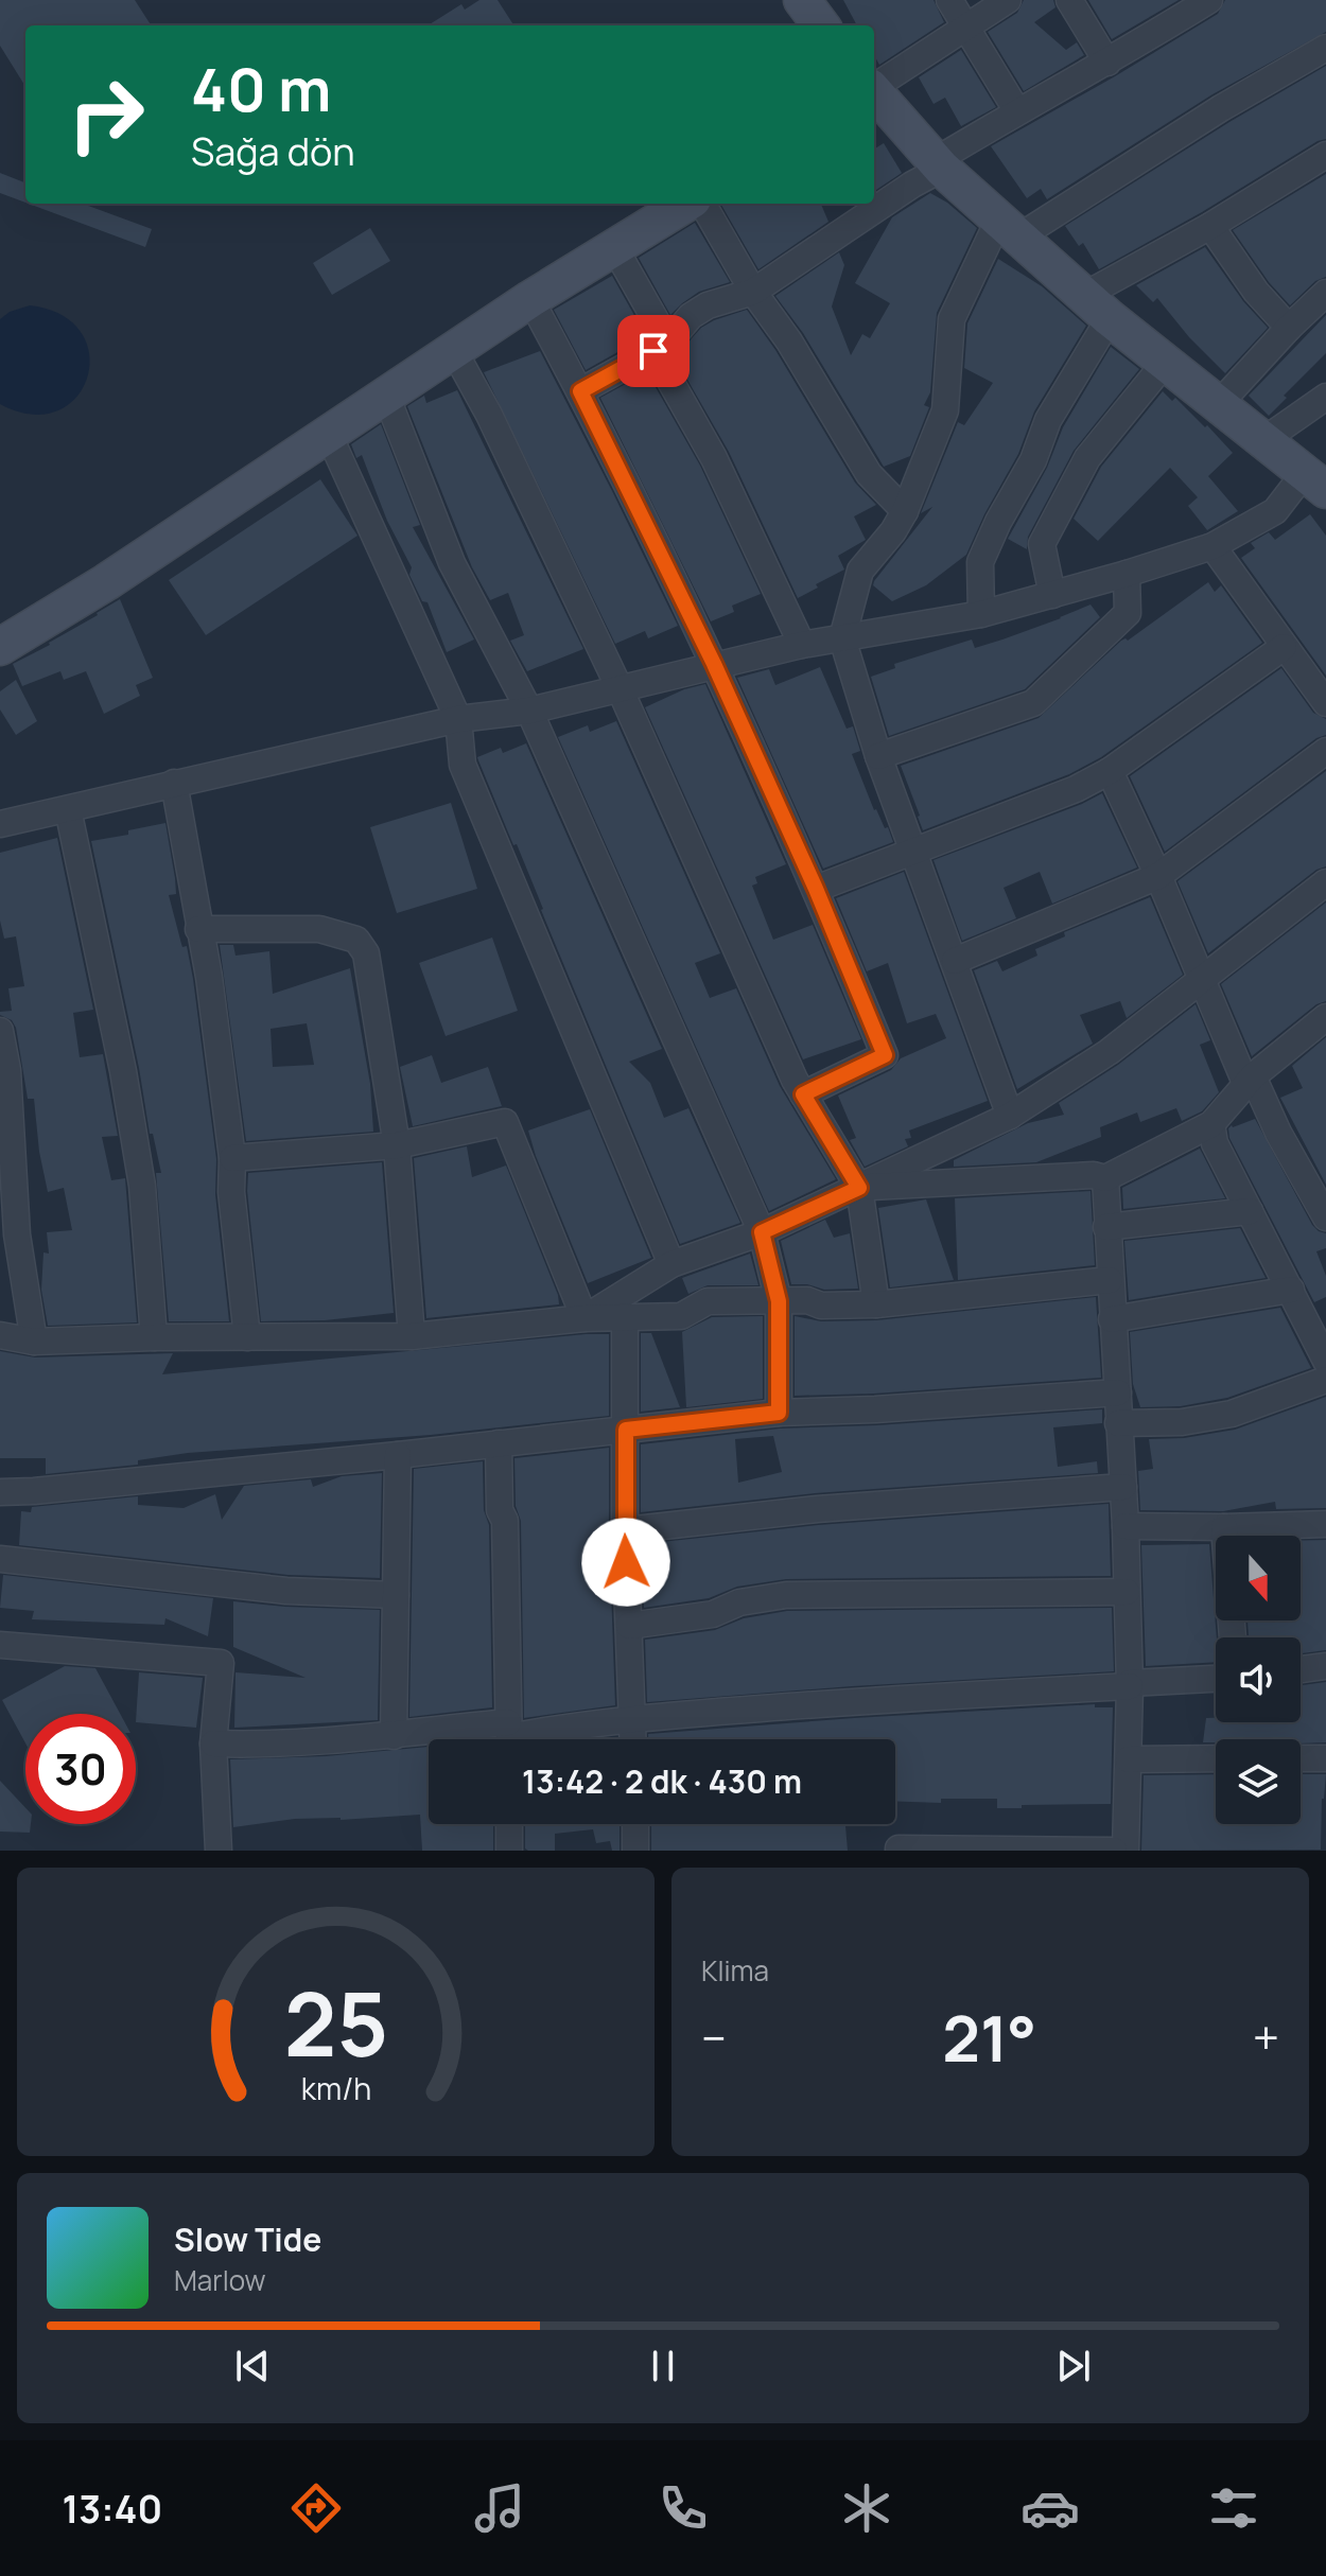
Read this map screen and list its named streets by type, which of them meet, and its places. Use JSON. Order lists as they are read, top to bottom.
{
  "north": "bottom",
  "page": {
    "turn": ["40 m", "Sağa dön"],
    "limit": "30",
    "trip": "13:42 · 2 dk · 430 m",
    "tile": "Klima",
    "heat": ["−", "21°", "+"],
    "song": ["Slow Tide", "Marlow"],
    "tabs": "13:40",
    "gauge": ["25", "km/h"]
  }
}
